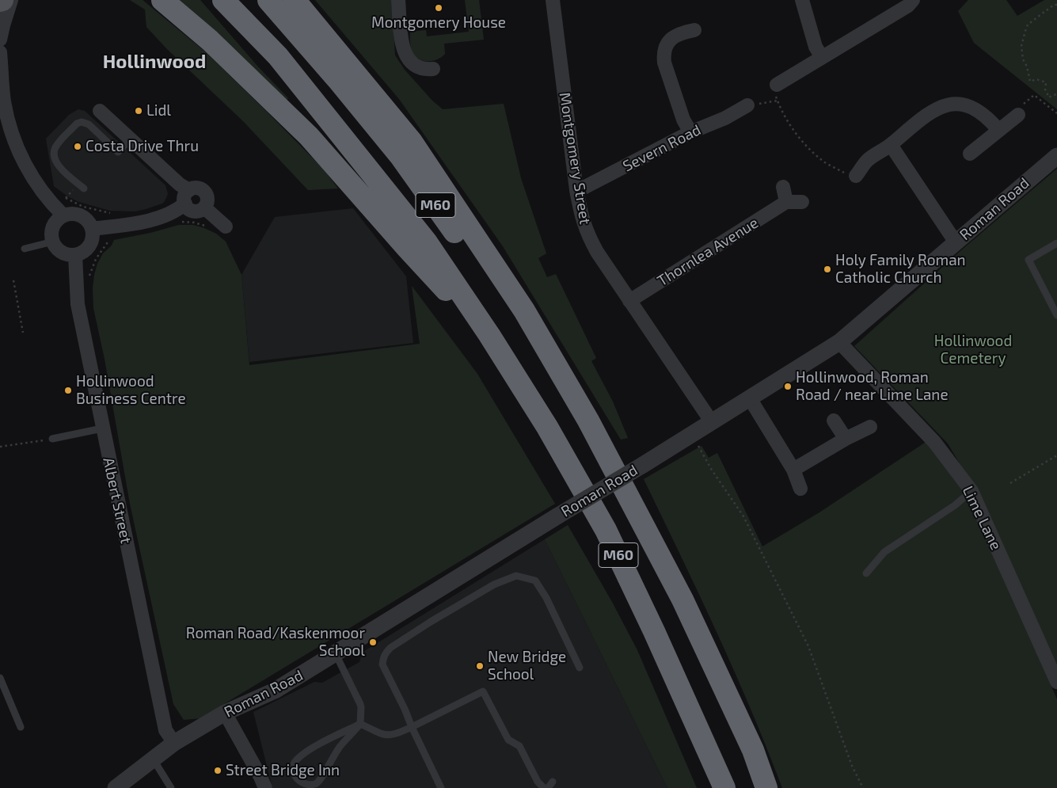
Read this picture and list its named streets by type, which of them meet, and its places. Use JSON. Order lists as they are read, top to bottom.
{
  "streets": {
    "highway": ["M60"],
    "street": [
      "Severn Road",
      "Montgomery Street",
      "Roman Road",
      "Thornlea Avenue",
      "Albert Street",
      "Lime Lane"
    ]
  },
  "crossings": [
    ["Severn Road", "Montgomery Street"],
    ["Montgomery Street", "Roman Road"],
    ["Montgomery Street", "Thornlea Avenue"],
    ["Roman Road", "Albert Street"],
    ["Roman Road", "Lime Lane"]
  ],
  "districts": ["Hollinwood"],
  "parks": ["Hollinwood Cemetery"],
  "places": [
    "Montgomery House",
    "Lidl",
    "Costa Drive Thru",
    "Holy Family Roman Catholic Church",
    "Hollinwood, Roman Road / near Lime Lane",
    "Hollinwood Business Centre",
    "Roman Road/Kaskenmoor School",
    "New Bridge School",
    "Street Bridge Inn"
  ]
}
